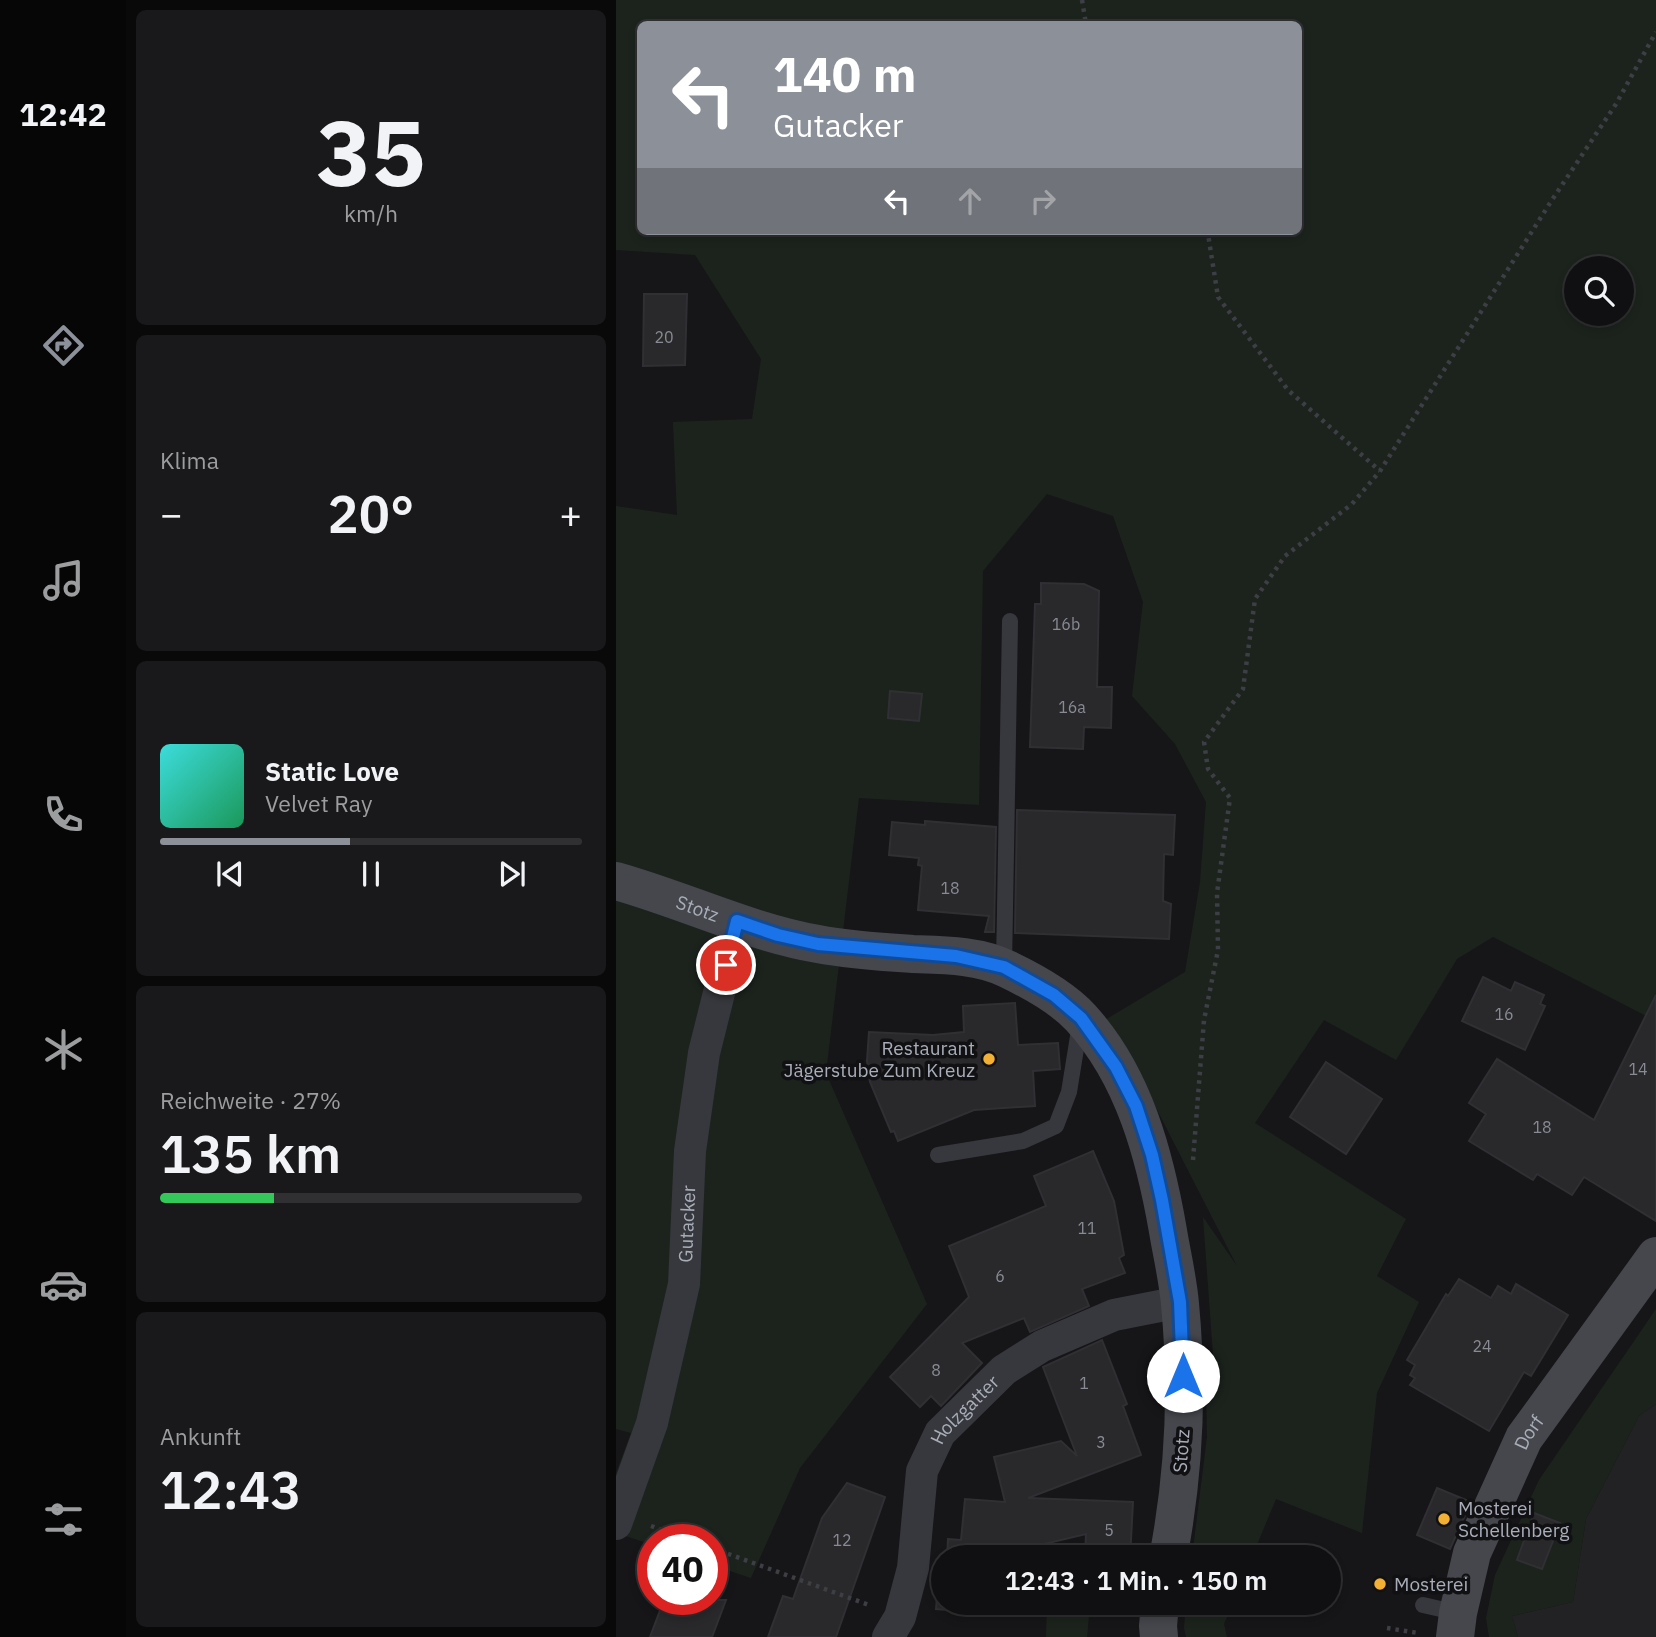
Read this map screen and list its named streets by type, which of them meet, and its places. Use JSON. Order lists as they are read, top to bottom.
{
  "streets": {
    "street": [
      "Stotz",
      "Gutacker",
      "Holzgatter",
      "Dorf"
    ]
  },
  "crossings": [
    ["Stotz", "Gutacker"],
    ["Stotz", "Holzgatter"]
  ],
  "places": ["Restaurant Jägerstube Zum Kreuz", "Mosterei Schellenberg", "Mosterei"],
  "house_numbers": [
    "20",
    "16b",
    "16a",
    "18",
    "16",
    "14",
    "18",
    "11",
    "6",
    "24",
    "8",
    "1",
    "3",
    "5",
    "12"
  ],
  "page": {
    "tabs": "12:42",
    "tile": [
      ["35", "km/h"],
      "Klima",
      ["Reichweite · 27%", "135 km"],
      ["Ankunft", "12:43"]
    ],
    "turn": ["140 m", "Gutacker"],
    "heat": ["−", "20°", "+"],
    "song": ["Static Love", "Velvet Ray"],
    "limit": "40",
    "trip": "12:43 · 1 Min. · 150 m"
  }
}
